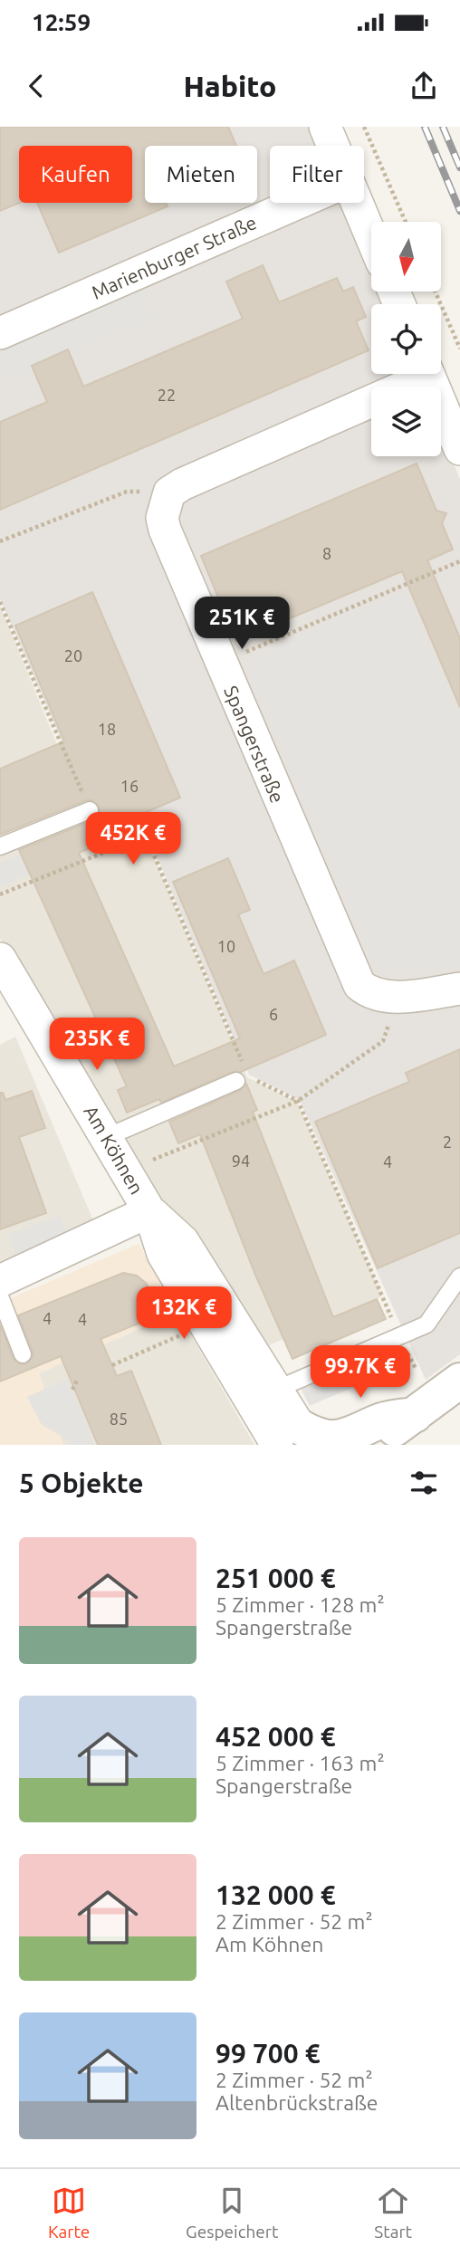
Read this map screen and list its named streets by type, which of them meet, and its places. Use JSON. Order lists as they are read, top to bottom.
{
  "streets": {
    "street": ["Marienburger Straße", "Spangerstraße", "Am Köhnen"]
  },
  "house_numbers": [
    "22",
    "8",
    "20",
    "18",
    "16",
    "10",
    "6",
    "2",
    "94",
    "4",
    "4",
    "4",
    "85"
  ],
  "north": "bottom",
  "page": {
    "status": "12:59",
    "header": "Habito",
    "chip": ["Kaufen", "Mieten", "Filter"],
    "price": [
      "251K €",
      "452K €",
      "235K €",
      "132K €",
      "99.7K €"
    ],
    "heading": "5 Objekte",
    "list": [
      {
        "name": "251 000 €",
        "note": "5 Zimmer · 128 m² · Spangerstraße"
      },
      {
        "name": "452 000 €",
        "note": "5 Zimmer · 163 m² · Spangerstraße"
      },
      {
        "name": "132 000 €",
        "note": "2 Zimmer · 52 m² · Am Köhnen"
      },
      {
        "name": "99 700 €",
        "note": "2 Zimmer · 52 m² · Altenbrückstraße"
      }
    ],
    "tabs": ["Karte", "Gespeichert", "Start"]
  }
}
